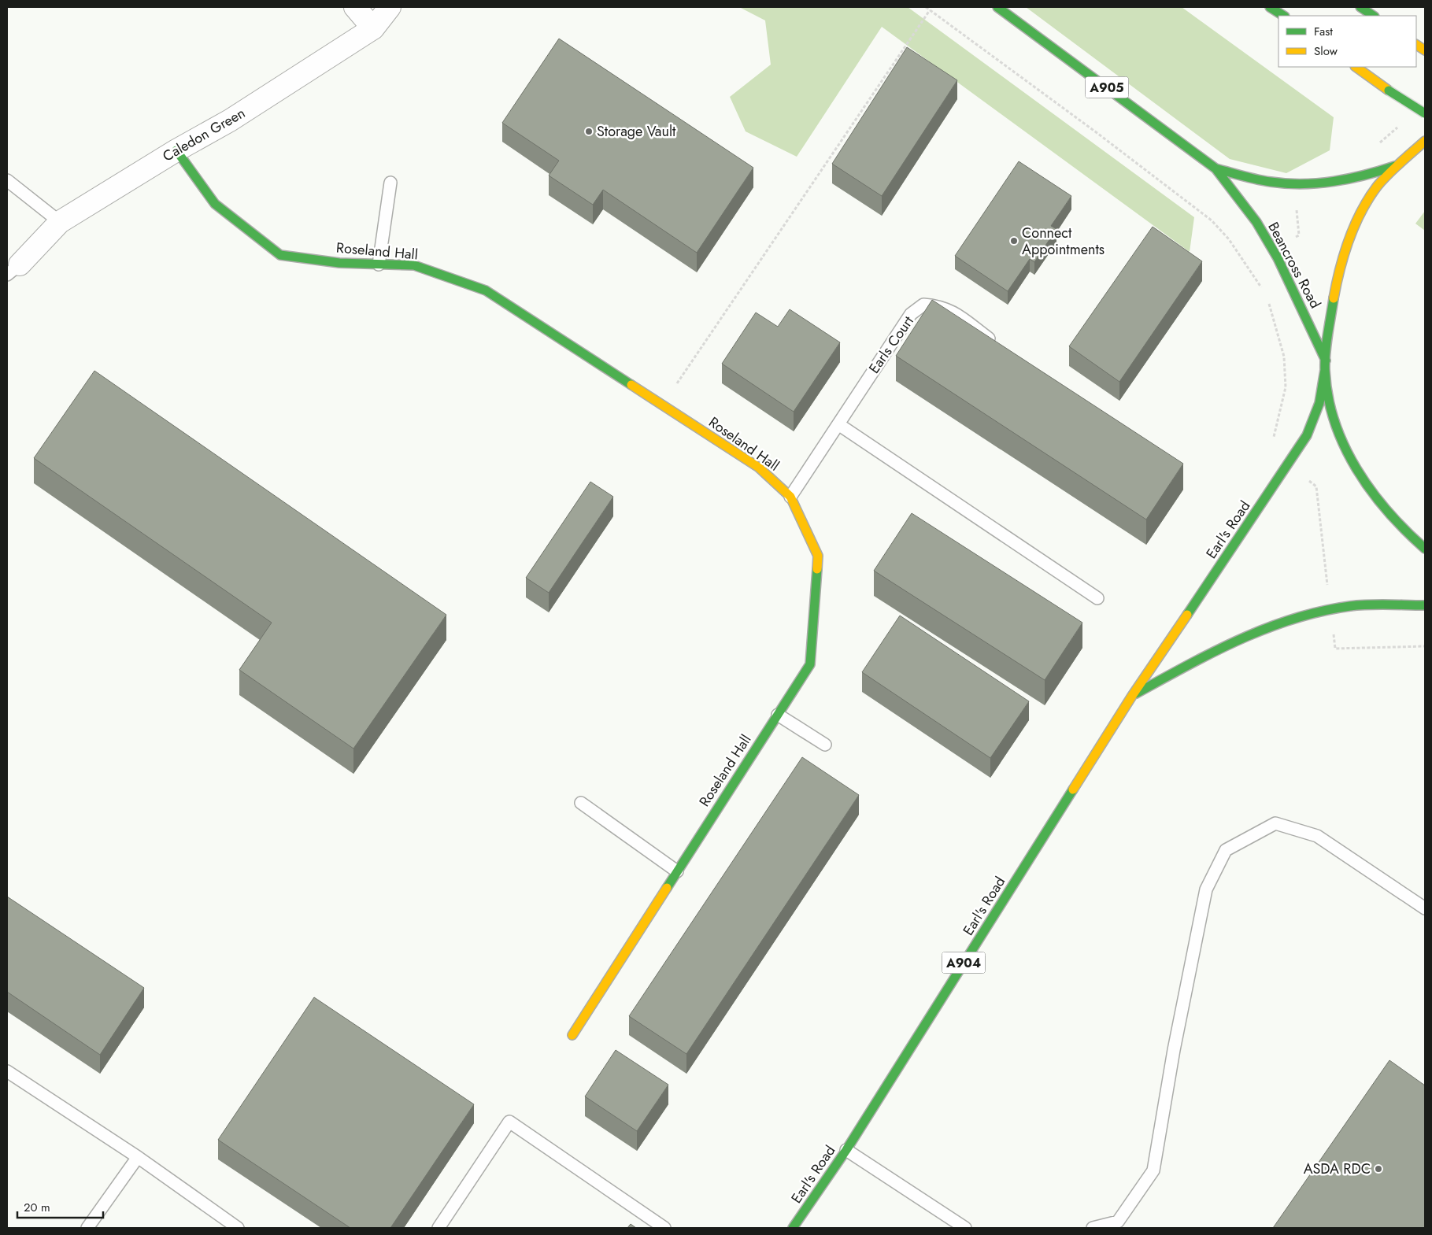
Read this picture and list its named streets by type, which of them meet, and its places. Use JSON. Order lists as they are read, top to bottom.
{
  "streets": {
    "main road": [
      "A905",
      "Roseland Hall",
      "Beancross Road",
      "Earl's Road",
      "A904"
    ],
    "street": ["Caledon Green"],
    "lane": ["Earls Court"]
  },
  "crossings": [
    ["Caledon Green", "Roseland Hall"],
    ["Roseland Hall", "Earls Court"],
    ["Beancross Road", "Earl's Road"]
  ],
  "places": ["Storage Vault", "Connect Appointments", "ASDA RDC"],
  "legend": ["Fast", "Slow"],
  "scale_bar": "20 m"
}
